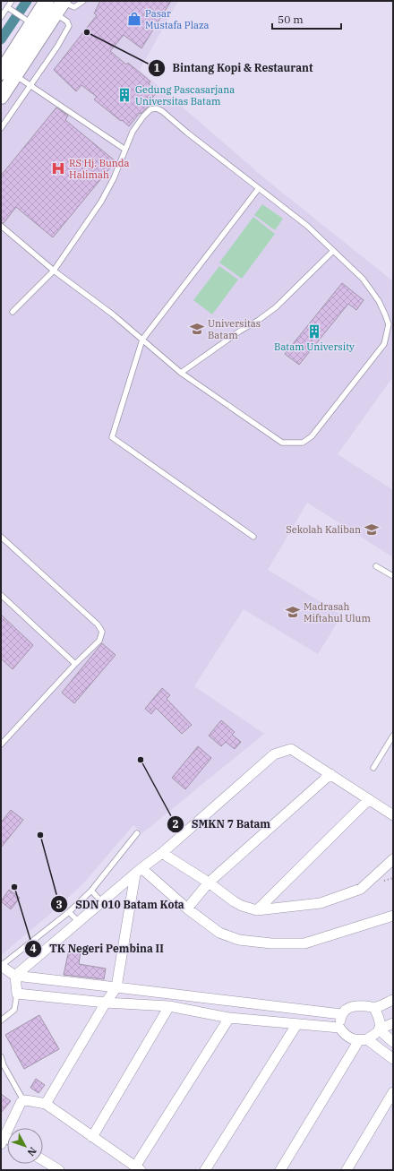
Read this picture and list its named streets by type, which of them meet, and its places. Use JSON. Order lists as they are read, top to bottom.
{
  "places": {
    "shop": ["Pasar Mustafa Plaza"],
    "other": [
      "Bintang Kopi & Restaurant",
      "SMKN 7 Batam",
      "SDN 010 Batam Kota",
      "TK Negeri Pembina II"
    ],
    "building": ["Gedung Pascasarjana Universitas Batam", "Batam University"],
    "hospital": ["RS Hj. Bunda Halimah"],
    "school or university": ["Universitas Batam", "Sekolah Kaliban", "Madrasah Miftahul Ulum"]
  },
  "scale_bar": "50 m",
  "north": "bottom right"
}
